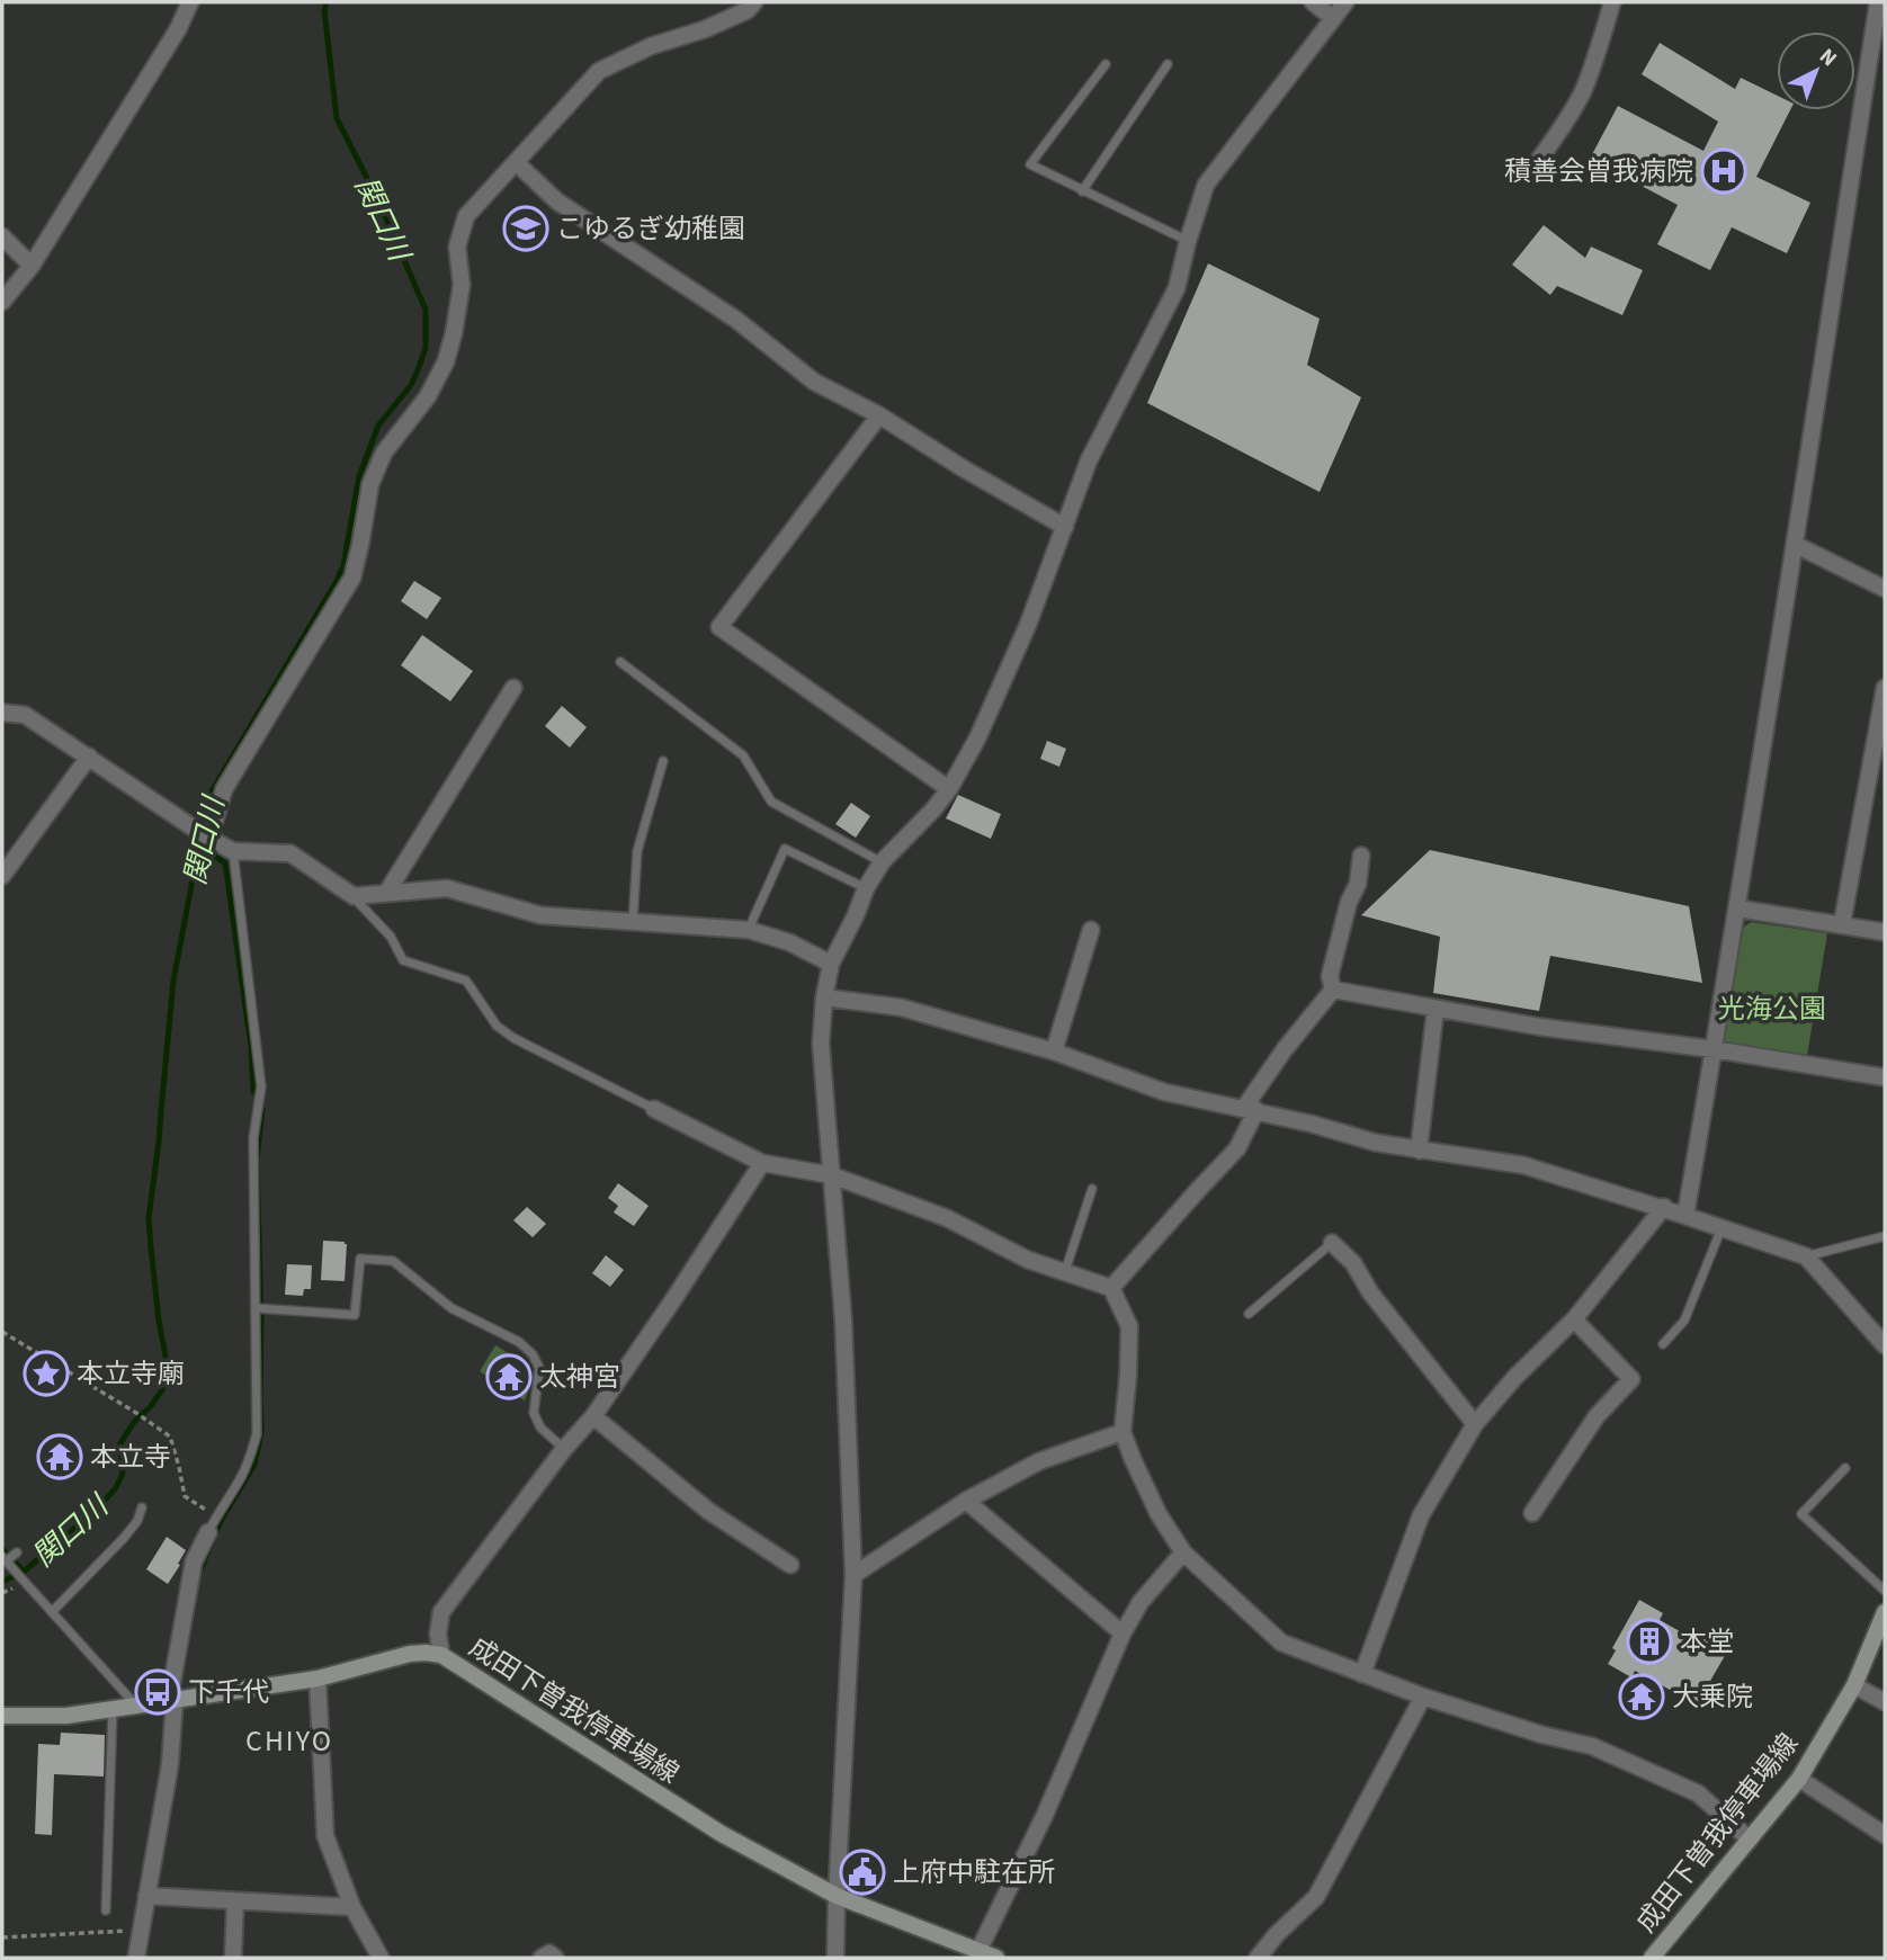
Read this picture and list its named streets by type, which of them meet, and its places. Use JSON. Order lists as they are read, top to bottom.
{
  "streets": {
    "main road": ["成田下曽我停車場線"]
  },
  "districts": ["CHIYO"],
  "water": ["関口川"],
  "parks": ["光海公園"],
  "places": {
    "hospital": ["積善会曽我病院"],
    "school or university": ["こゆるぎ幼稚園"],
    "place": ["本立寺廟"],
    "temple": ["太神宮", "本立寺", "大乗院"],
    "building": ["本堂"],
    "bus stop": ["下千代"],
    "public building": ["上府中駐在所"]
  },
  "north": "top right"
}
